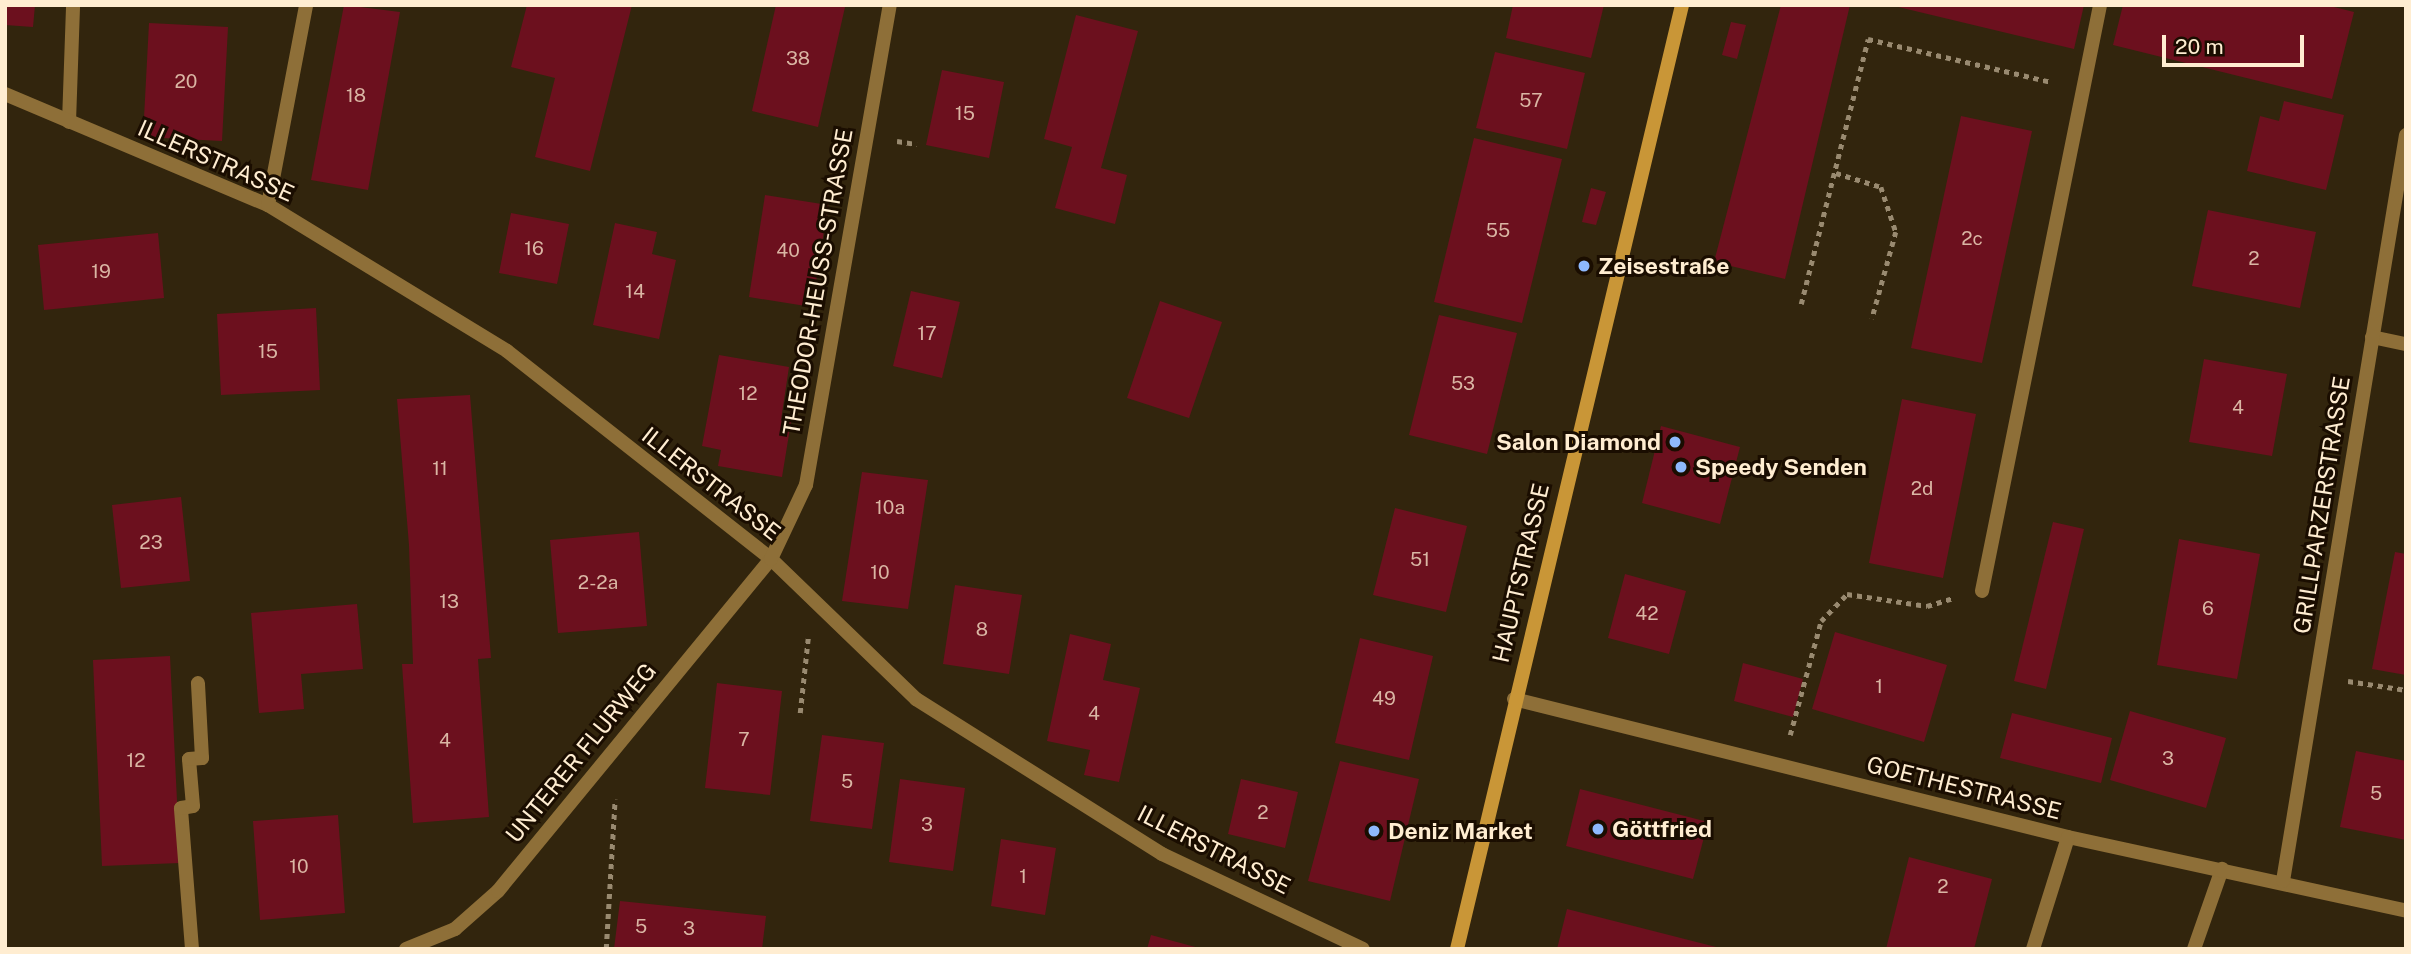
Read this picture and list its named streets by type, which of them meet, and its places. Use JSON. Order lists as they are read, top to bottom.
{
  "streets": {
    "main road": ["HAUPTSTRASSE"],
    "street": [
      "ILLERSTRASSE",
      "THEODOR-HEUSS-STRASSE",
      "GRILLPARZERSTRASSE",
      "UNTERER FLURWEG",
      "GOETHESTRASSE"
    ]
  },
  "crossings": [
    ["ILLERSTRASSE", "THEODOR-HEUSS-STRASSE"],
    ["ILLERSTRASSE", "UNTERER FLURWEG"],
    ["THEODOR-HEUSS-STRASSE", "UNTERER FLURWEG"],
    ["GRILLPARZERSTRASSE", "GOETHESTRASSE"],
    ["HAUPTSTRASSE", "GOETHESTRASSE"]
  ],
  "places": [
    "Zeisestraße",
    "Salon Diamond",
    "Speedy Senden",
    "Göttfried",
    "Deniz Market"
  ],
  "house_numbers": [
    "38",
    "20",
    "18",
    "57",
    "15",
    "55",
    "2c",
    "16",
    "40",
    "2",
    "19",
    "14",
    "17",
    "15",
    "53",
    "12",
    "4",
    "11",
    "2d",
    "10a",
    "23",
    "51",
    "10",
    "2-2a",
    "13",
    "6",
    "42",
    "8",
    "1",
    "49",
    "4",
    "7",
    "4",
    "3",
    "12",
    "5",
    "5",
    "2",
    "3",
    "10",
    "1",
    "2",
    "5",
    "3"
  ],
  "scale_bar": "20 m"
}
